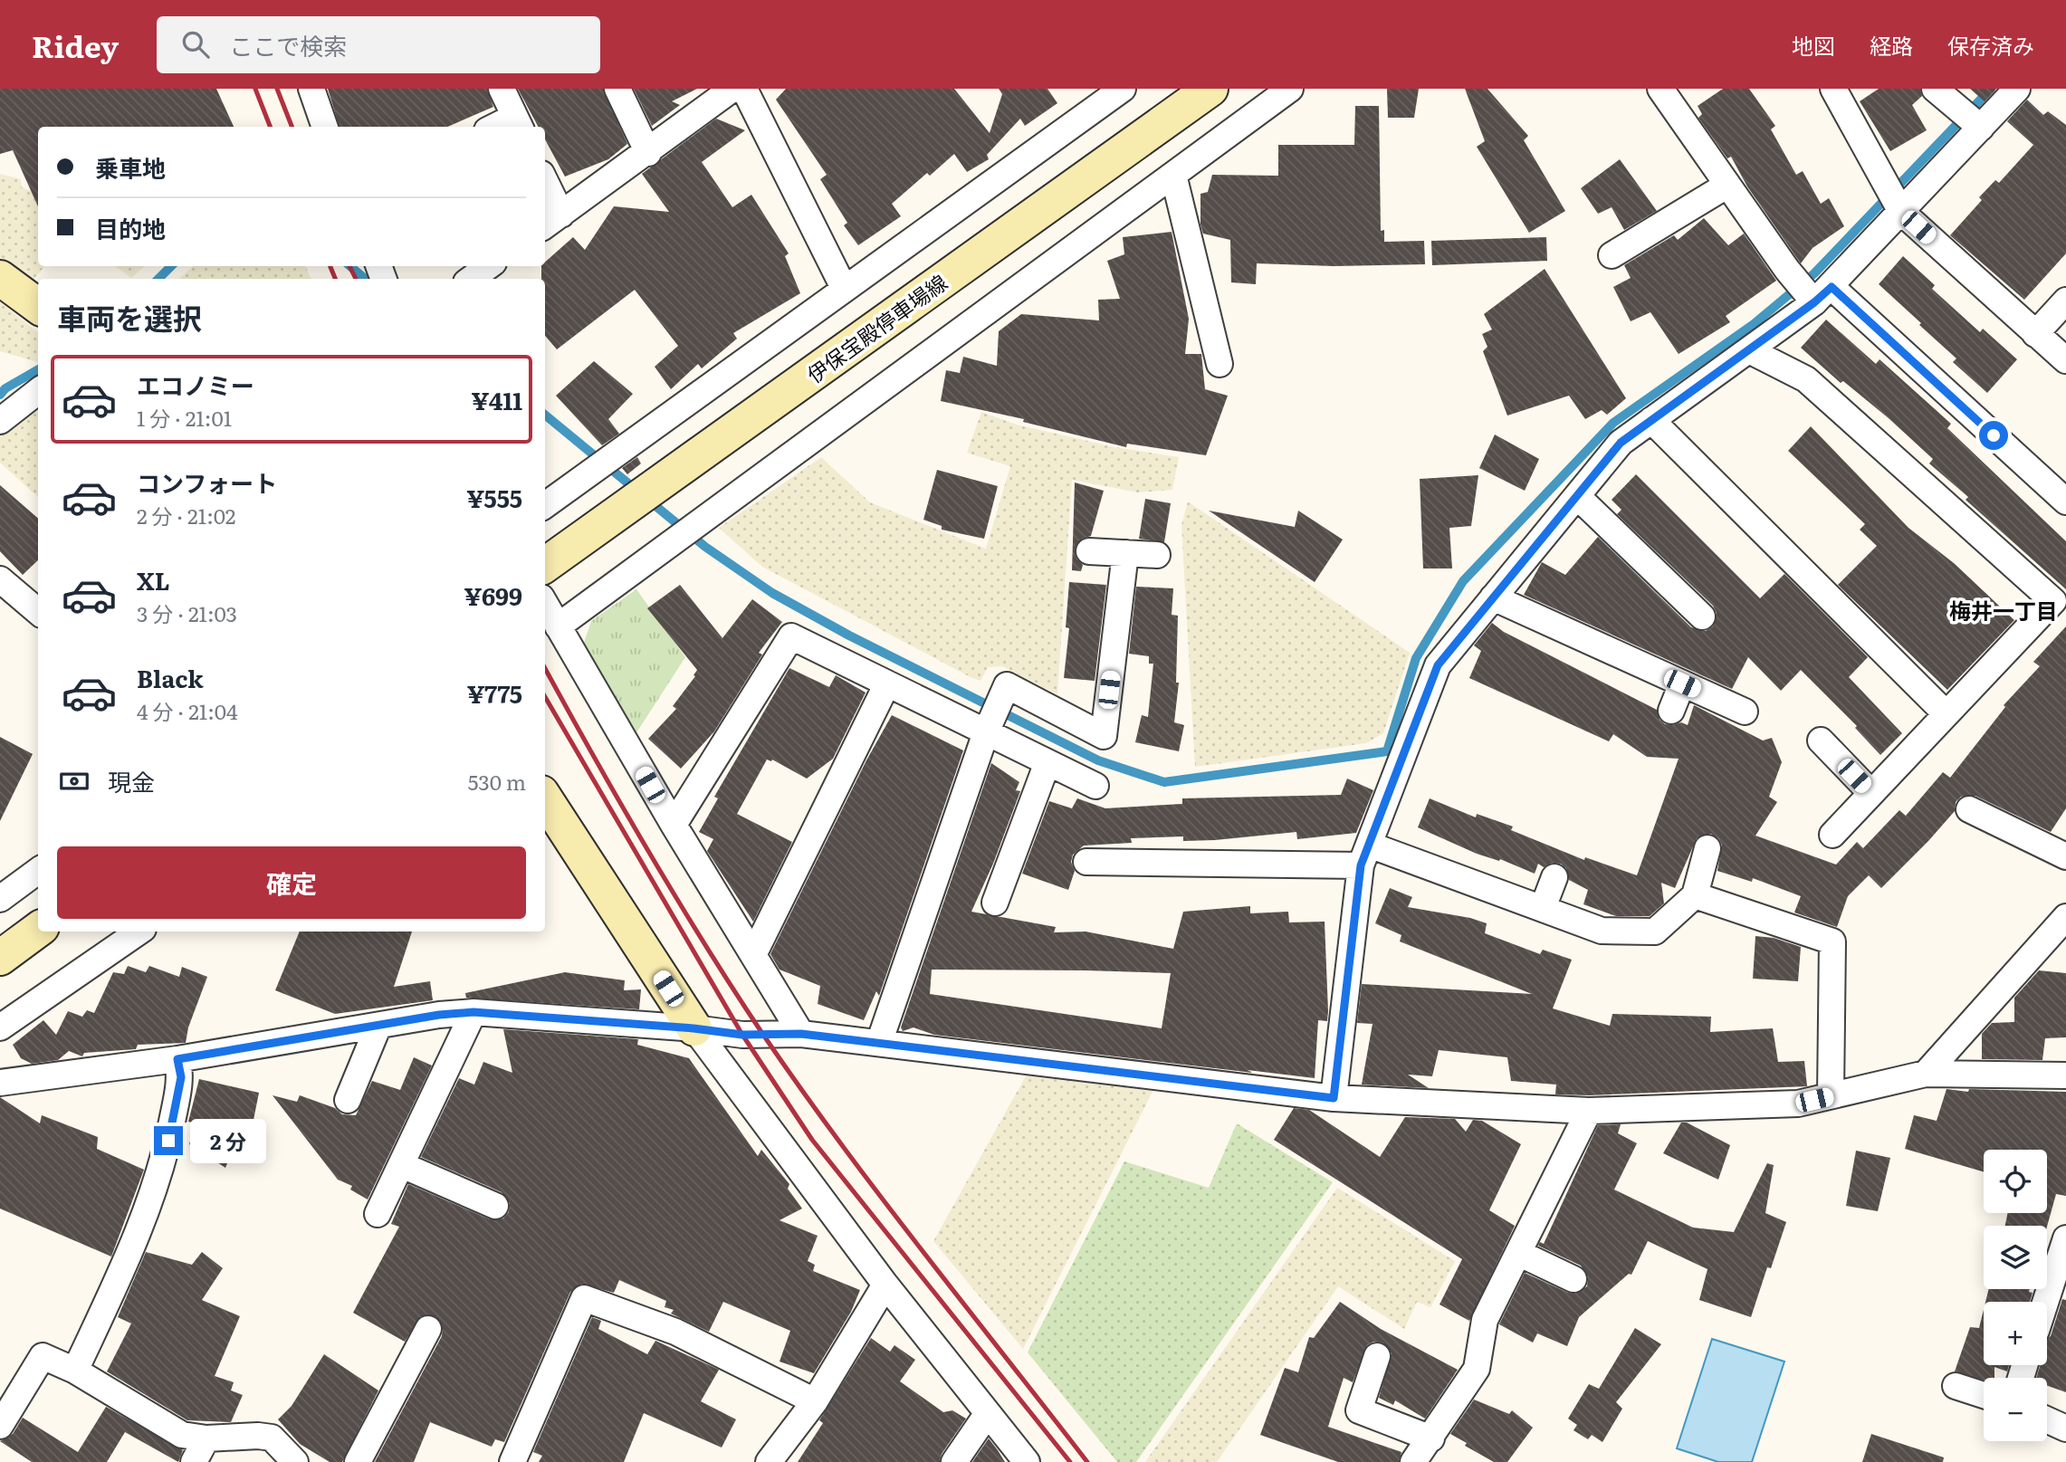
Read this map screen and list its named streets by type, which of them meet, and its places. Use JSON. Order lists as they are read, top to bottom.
{
  "streets": {
    "main road": ["伊保宝殿停車場線"]
  },
  "districts": ["梅井一丁目"],
  "page": {
    "header": "Ridey",
    "search": "ここで検索",
    "nav": ["地図", "経路", "保存済み"],
    "banner": ["乗車地", "目的地"],
    "heading": "車両を選択",
    "list": [
      {
        "name": "エコノミー",
        "note": "1 分 · 21:01",
        "value": "¥411"
      },
      {
        "name": "コンフォート",
        "note": "2 分 · 21:02",
        "value": "¥555"
      },
      {
        "name": "XL",
        "note": "3 分 · 21:03",
        "value": "¥699"
      },
      {
        "name": "Black",
        "note": "4 分 · 21:04",
        "value": "¥775"
      }
    ],
    "pay": ["現金", "530 m"],
    "buttons": "確定",
    "bubble": "2 分",
    "map_buttons": ["+", "−"]
  }
}
